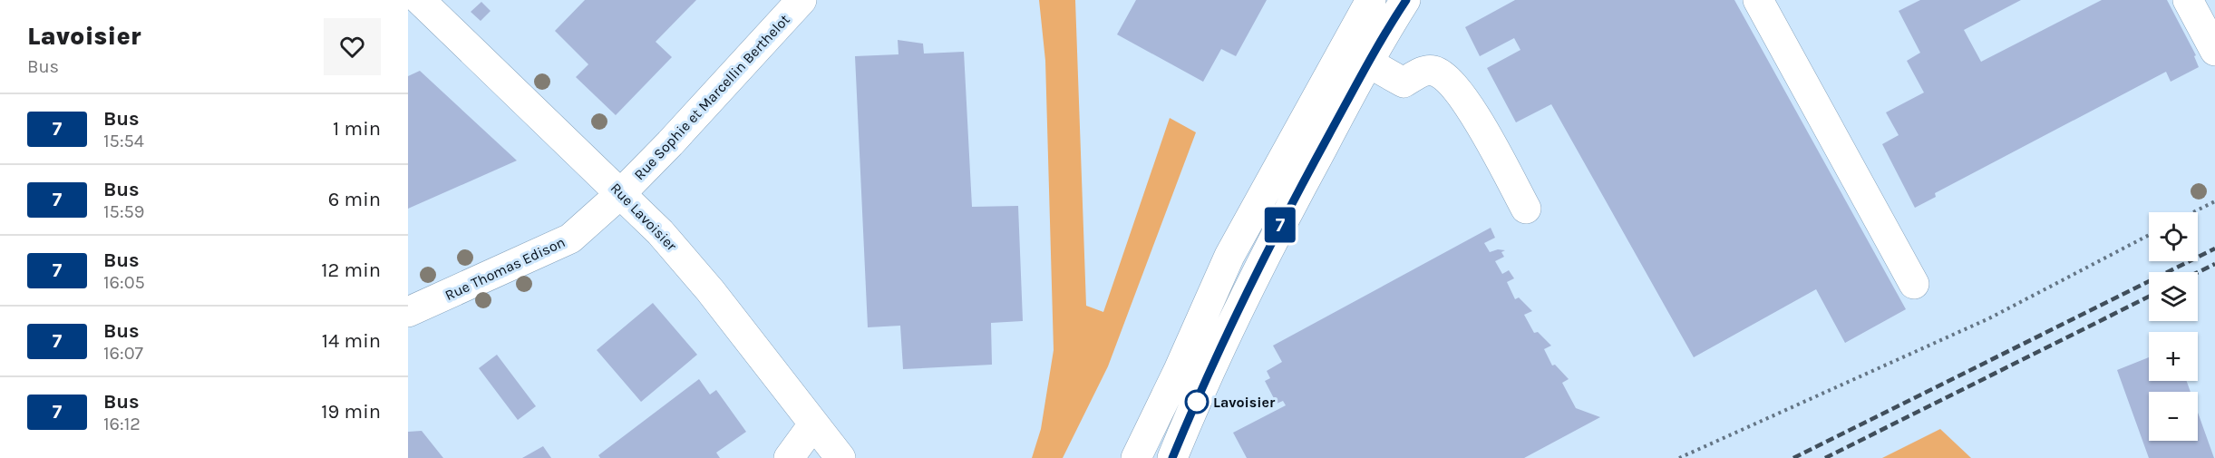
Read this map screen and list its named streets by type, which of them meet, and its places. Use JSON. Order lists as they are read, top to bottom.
{
  "streets": {
    "street": ["Rue Sophie et Marcellin Berthelot", "Rue Lavoisier", "Rue Thomas Edison"]
  },
  "crossings": [
    ["Rue Sophie et Marcellin Berthelot", "Rue Lavoisier"],
    ["Rue Sophie et Marcellin Berthelot", "Rue Thomas Edison"],
    ["Rue Lavoisier", "Rue Thomas Edison"]
  ],
  "places": ["Lavoisier"],
  "lines": ["bus line 7"],
  "page": {
    "heading": ["Lavoisier", "Bus"],
    "on_map": "7",
    "list": [
      {
        "mark": "7",
        "name": "Bus",
        "note": "15:54",
        "value": "1 min"
      },
      {
        "mark": "7",
        "name": "Bus",
        "note": "15:59",
        "value": "6 min"
      },
      {
        "mark": "7",
        "name": "Bus",
        "note": "16:05",
        "value": "12 min"
      },
      {
        "mark": "7",
        "name": "Bus",
        "note": "16:07",
        "value": "14 min"
      },
      {
        "mark": "7",
        "name": "Bus",
        "note": "16:12",
        "value": "19 min"
      }
    ],
    "map_buttons": ["+", "−"]
  }
}
